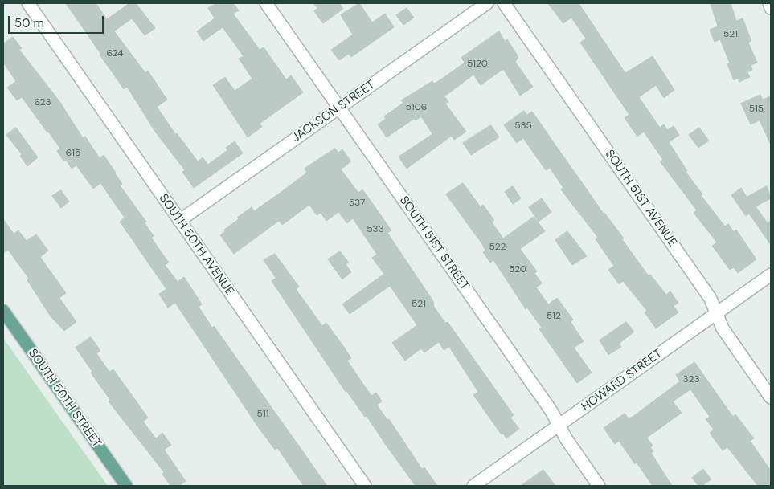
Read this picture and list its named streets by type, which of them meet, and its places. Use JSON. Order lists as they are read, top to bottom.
{
  "streets": {
    "main road": ["SOUTH 50TH STREET"],
    "street": [
      "JACKSON STREET",
      "SOUTH 51ST AVENUE",
      "SOUTH 51ST STREET",
      "SOUTH 50TH AVENUE",
      "HOWARD STREET"
    ]
  },
  "crossings": [
    ["JACKSON STREET", "SOUTH 51ST STREET"],
    ["JACKSON STREET", "SOUTH 50TH AVENUE"],
    ["SOUTH 51ST AVENUE", "HOWARD STREET"],
    ["SOUTH 51ST STREET", "HOWARD STREET"]
  ],
  "house_numbers": [
    "521",
    "624",
    "5120",
    "623",
    "5106",
    "515",
    "535",
    "615",
    "537",
    "533",
    "522",
    "520",
    "521",
    "512",
    "323",
    "511"
  ],
  "scale_bar": "50 m"
}
